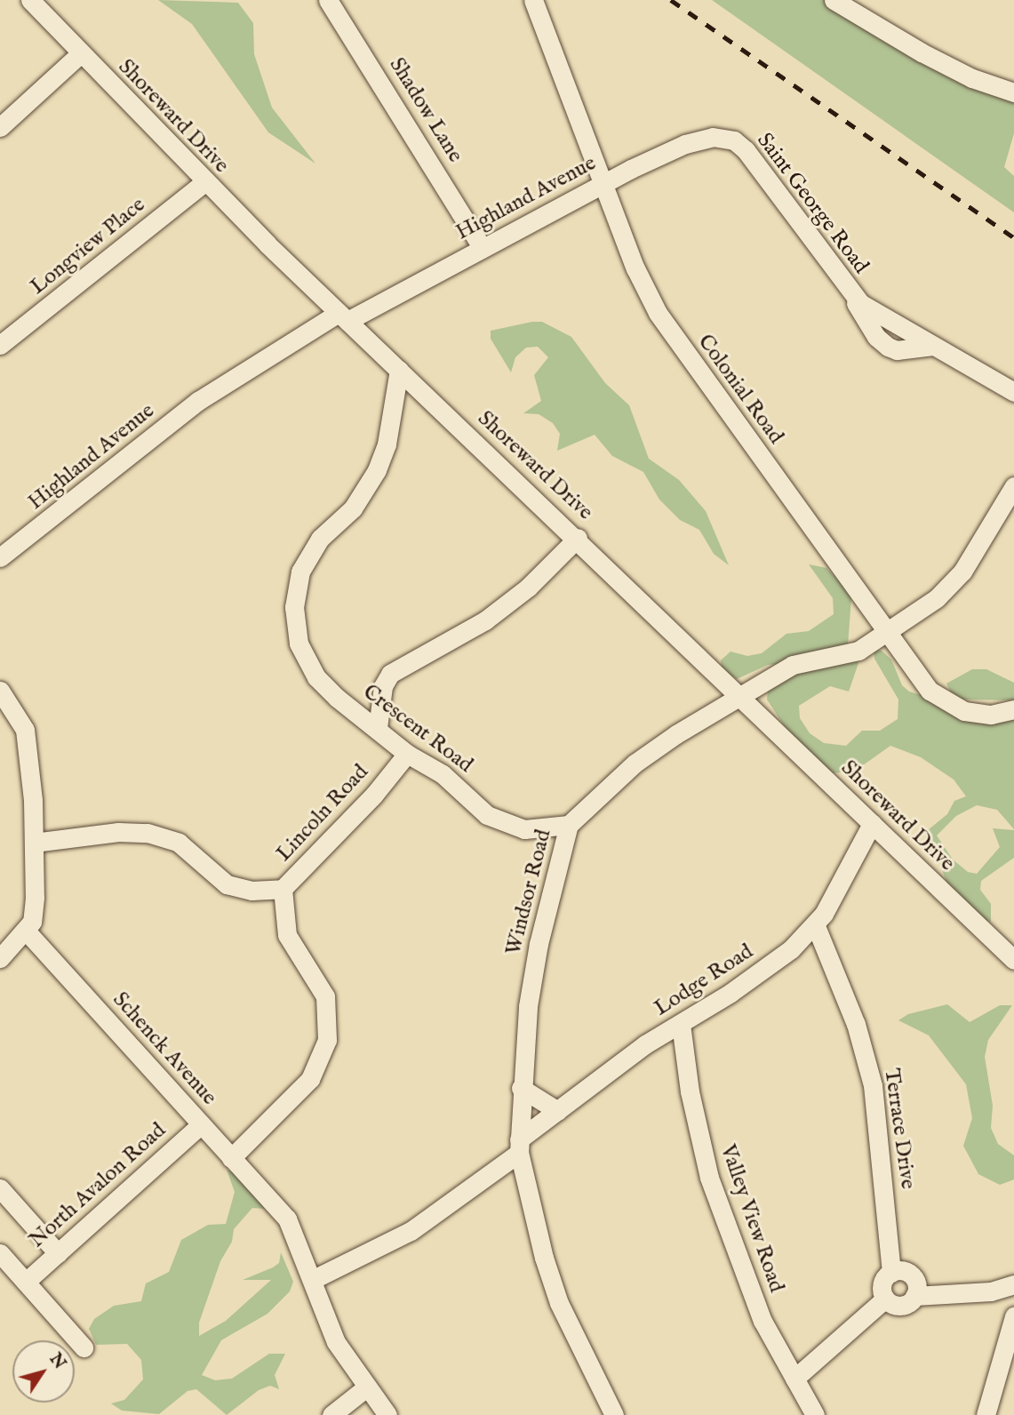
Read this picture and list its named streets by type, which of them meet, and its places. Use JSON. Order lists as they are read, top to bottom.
{
  "streets": {
    "street": [
      "Shadow Lane",
      "Shoreward Drive",
      "Highland Avenue",
      "Saint George Road",
      "Longview Place",
      "Colonial Road",
      "Crescent Road",
      "Lincoln Road",
      "Windsor Road",
      "Lodge Road",
      "Schenck Avenue",
      "Terrace Drive",
      "North Avalon Road",
      "Valley View Road"
    ]
  },
  "crossings": [
    ["Shadow Lane", "Highland Avenue"],
    ["Shoreward Drive", "Highland Avenue"],
    ["Shoreward Drive", "Longview Place"],
    ["Shoreward Drive", "Crescent Road"],
    ["Shoreward Drive", "Windsor Road"],
    ["Shoreward Drive", "Lodge Road"],
    ["Highland Avenue", "Saint George Road"],
    ["Highland Avenue", "Colonial Road"],
    ["Colonial Road", "Windsor Road"],
    ["Crescent Road", "Lincoln Road"],
    ["Crescent Road", "Windsor Road"],
    ["Lincoln Road", "Schenck Avenue"],
    ["Windsor Road", "Lodge Road"],
    ["Lodge Road", "Schenck Avenue"],
    ["Lodge Road", "Terrace Drive"],
    ["Lodge Road", "Valley View Road"],
    ["Schenck Avenue", "North Avalon Road"]
  ],
  "north": "top right"
}
